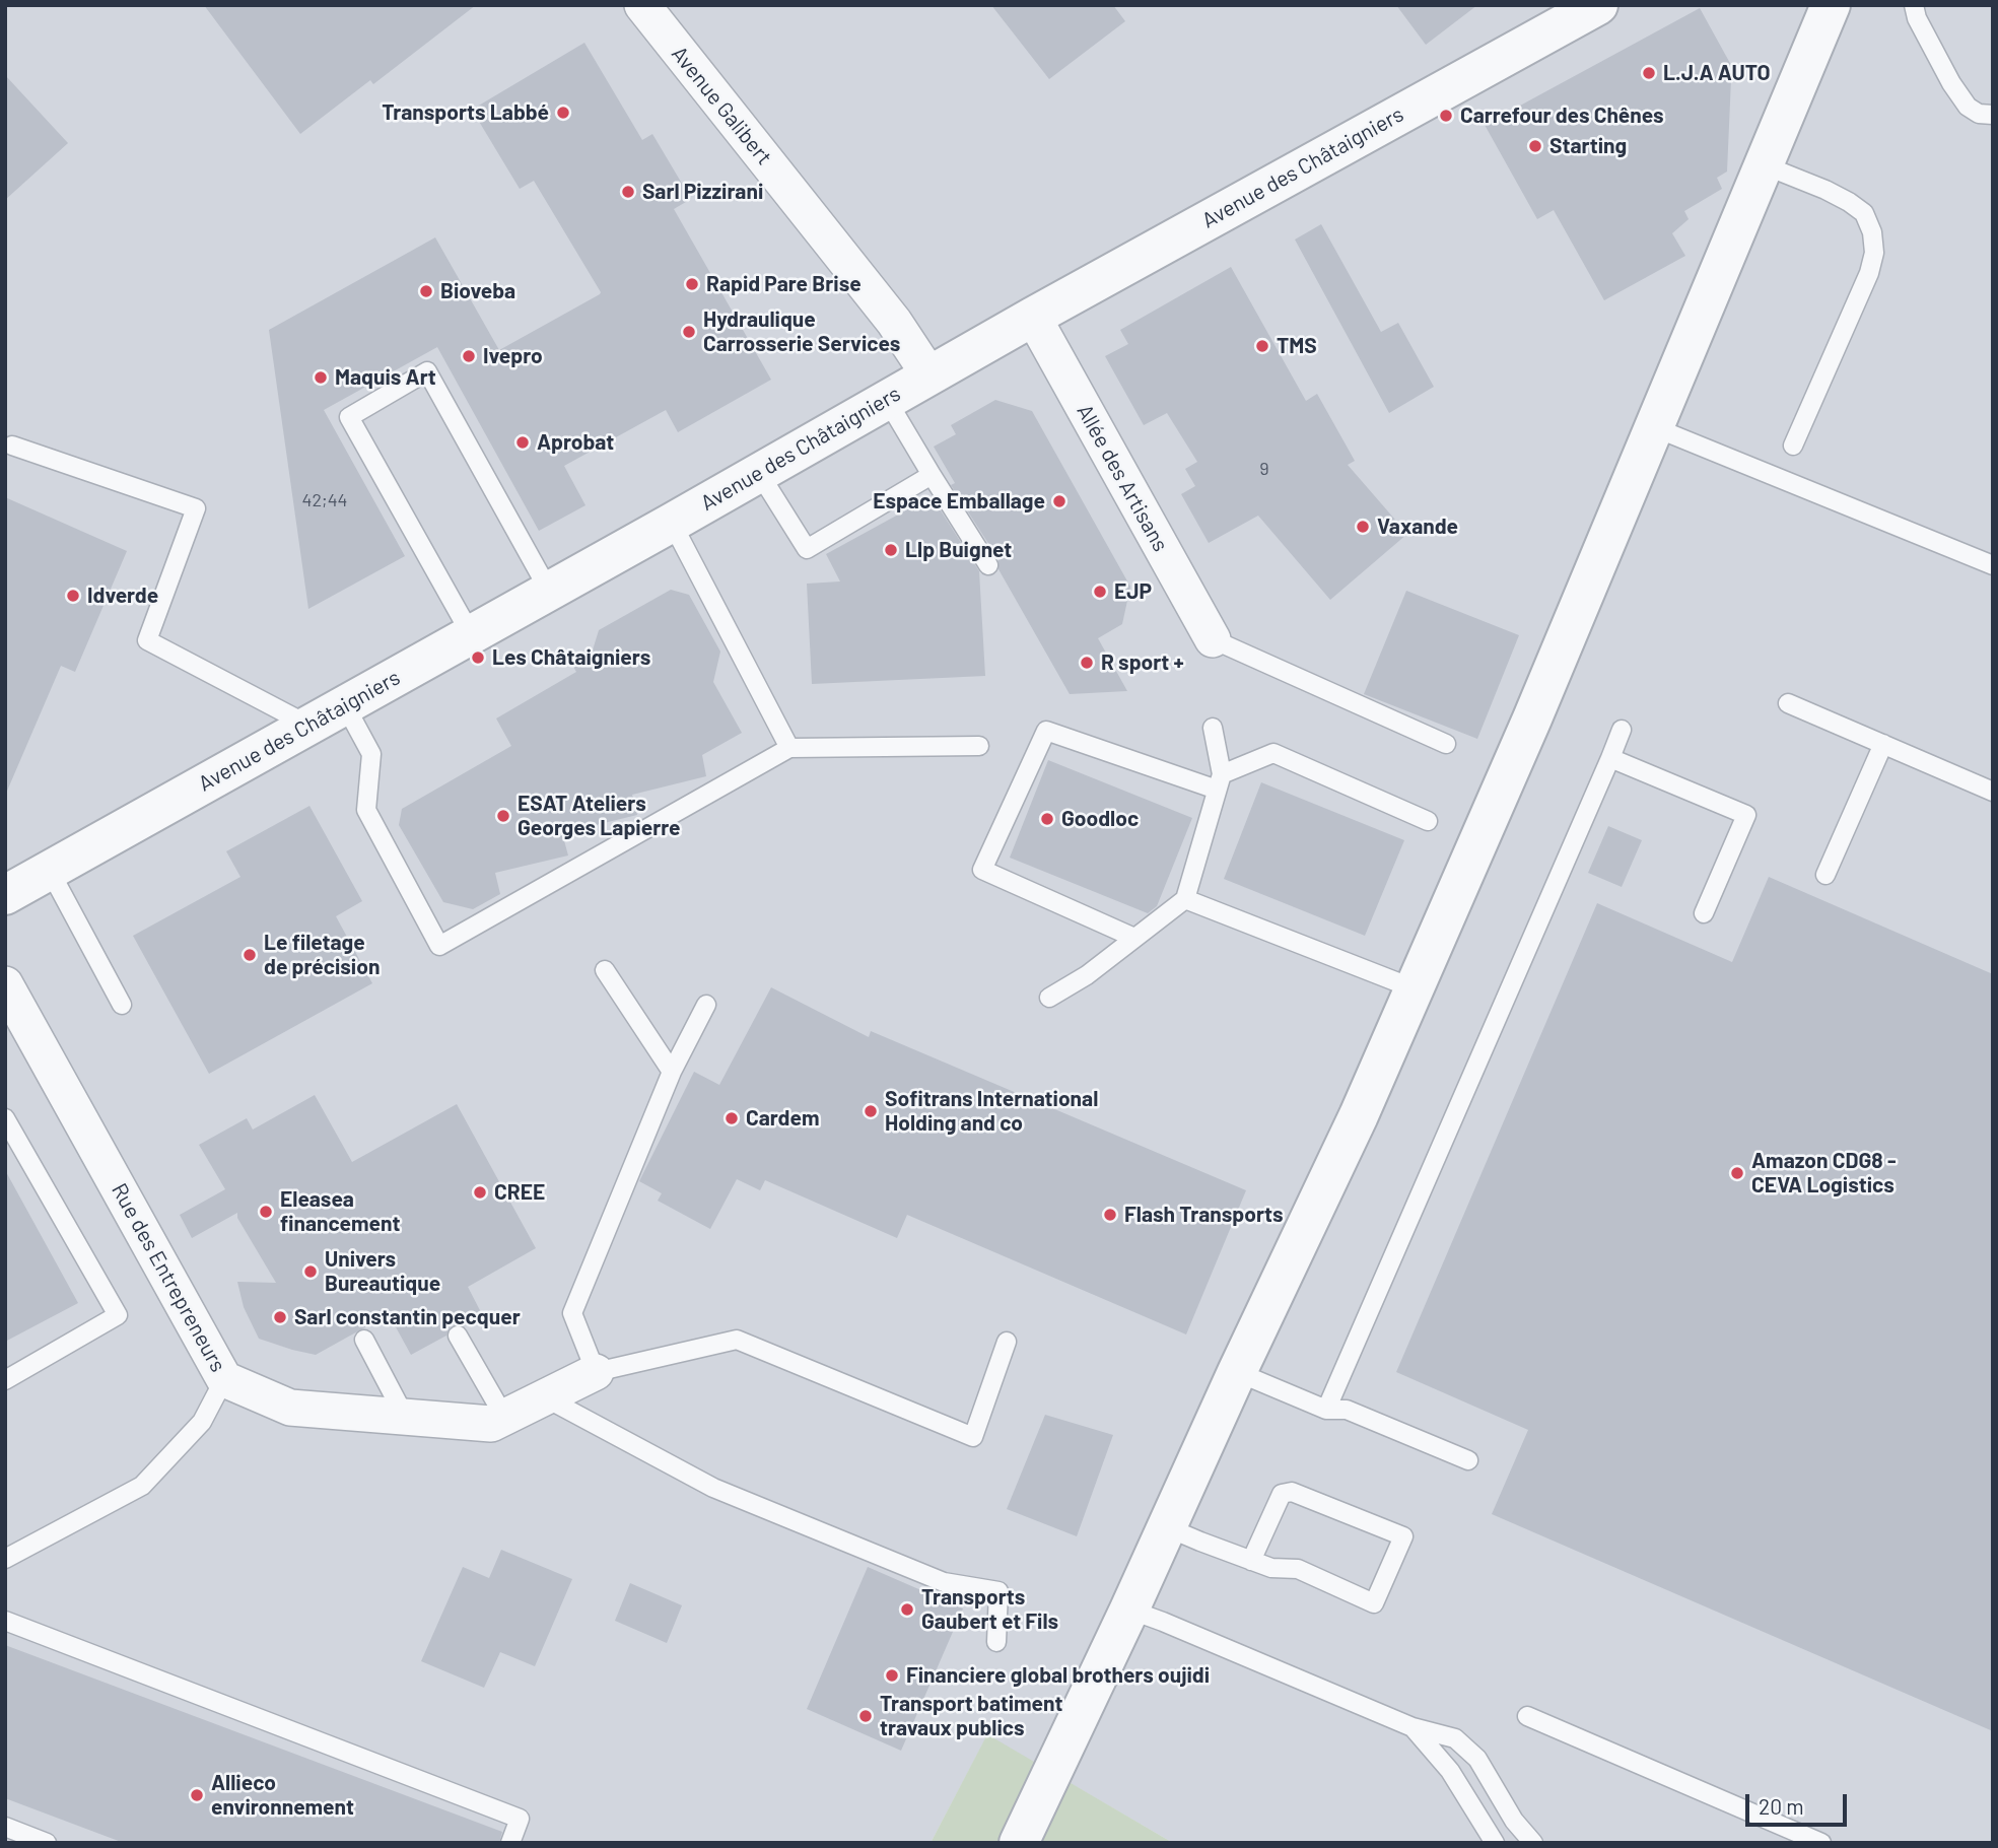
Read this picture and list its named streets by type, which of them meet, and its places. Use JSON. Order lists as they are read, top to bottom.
{
  "streets": {
    "street": [
      "Avenue Galibert",
      "Avenue des Châtaigniers",
      "Allée des Artisans",
      "Rue des Entrepreneurs"
    ]
  },
  "crossings": [
    ["Avenue Galibert", "Avenue des Châtaigniers"],
    ["Avenue des Châtaigniers", "Allée des Artisans"]
  ],
  "places": [
    "L.J.A AUTO",
    "Transports Labbé",
    "Carrefour des Chênes",
    "Starting",
    "Sarl Pizzirani",
    "Rapid Pare Brise",
    "Bioveba",
    "Hydraulique Carrosserie Services",
    "TMS",
    "Ivepro",
    "Maquis Art",
    "Aprobat",
    "Espace Emballage",
    "Vaxande",
    "Llp Buignet",
    "EJP",
    "Idverde",
    "Les Châtaigniers",
    "R sport +",
    "ESAT Ateliers Georges Lapierre",
    "Goodloc",
    "Le filetage de précision",
    "Sofitrans International Holding and co",
    "Cardem",
    "Amazon CDG8 - CEVA Logistics",
    "CREE",
    "Eleasea financement",
    "Flash Transports",
    "Univers Bureautique",
    "Sarl constantin pecquer",
    "Transports Gaubert et Fils",
    "Financiere global brothers oujidi",
    "Transport batiment travaux publics",
    "Allieco environnement"
  ],
  "house_numbers": ["9", "42;44"],
  "scale_bar": "20 m"
}
